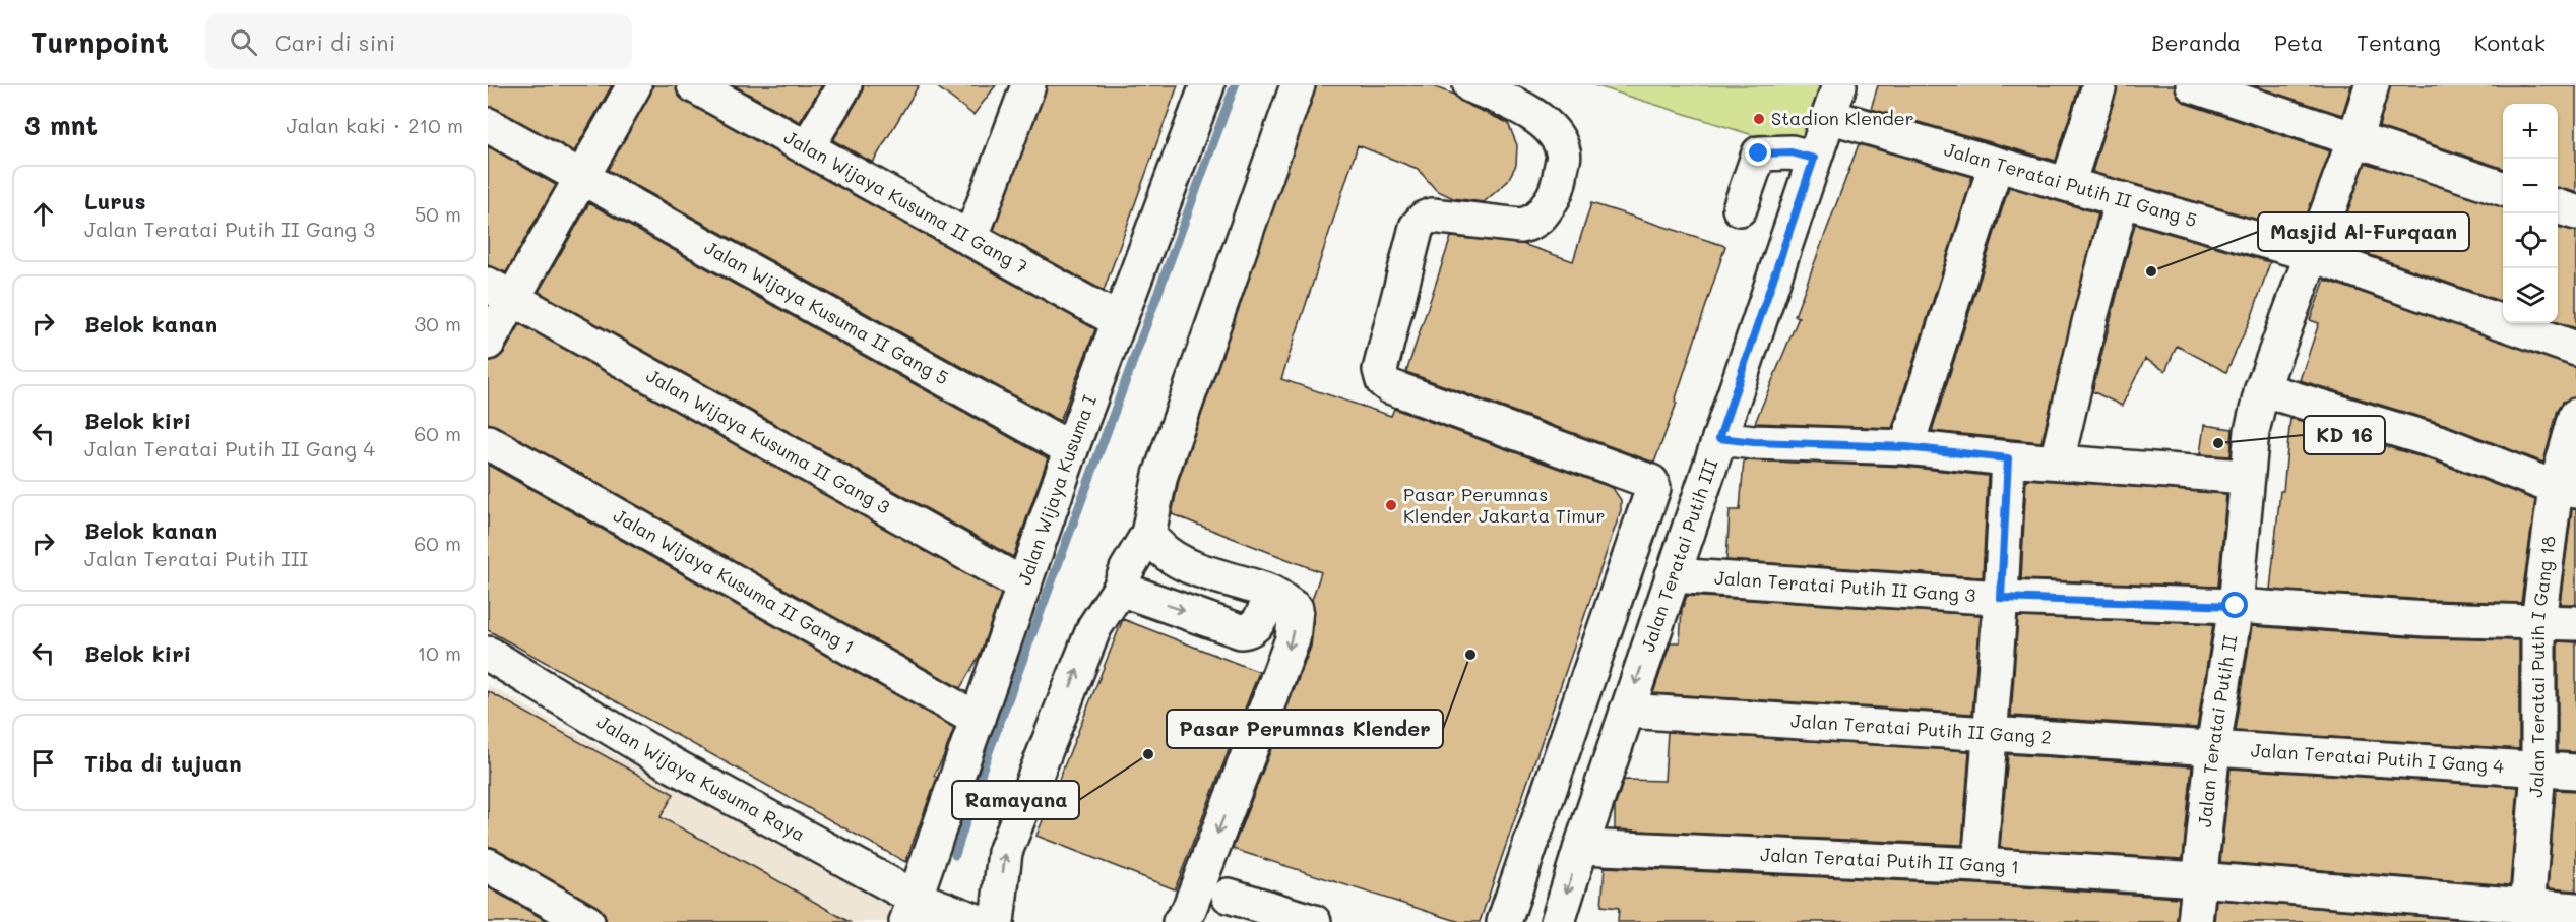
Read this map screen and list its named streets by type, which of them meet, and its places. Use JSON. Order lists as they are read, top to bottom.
{
  "streets": {
    "street": [
      "Jalan Teratai Putih II Gang 5",
      "Jalan Wijaya Kusuma II Gang 7",
      "Jalan Wijaya Kusuma II Gang 5",
      "Jalan Wijaya Kusuma II Gang 3",
      "Jalan Wijaya Kusuma I",
      "Jalan Teratai Putih III",
      "Jalan Wijaya Kusuma II Gang 1",
      "Jalan Teratai Putih II Gang 3",
      "Jalan Teratai Putih I Gang 18",
      "Jalan Teratai Putih II Gang 2",
      "Jalan Teratai Putih II",
      "Jalan Teratai Putih I Gang 4",
      "Jalan Wijaya Kusuma Raya",
      "Jalan Teratai Putih II Gang 1"
    ]
  },
  "crossings": [
    ["Jalan Teratai Putih II Gang 5", "Jalan Teratai Putih III"],
    ["Jalan Teratai Putih II Gang 5", "Jalan Teratai Putih II"],
    ["Jalan Wijaya Kusuma II Gang 7", "Jalan Wijaya Kusuma I"],
    ["Jalan Wijaya Kusuma II Gang 5", "Jalan Wijaya Kusuma I"],
    ["Jalan Wijaya Kusuma II Gang 3", "Jalan Wijaya Kusuma I"],
    ["Jalan Wijaya Kusuma I", "Jalan Wijaya Kusuma II Gang 1"],
    ["Jalan Wijaya Kusuma I", "Jalan Wijaya Kusuma Raya"],
    ["Jalan Teratai Putih III", "Jalan Teratai Putih II Gang 3"],
    ["Jalan Teratai Putih III", "Jalan Teratai Putih II Gang 2"],
    ["Jalan Teratai Putih III", "Jalan Teratai Putih II Gang 1"],
    ["Jalan Teratai Putih II Gang 3", "Jalan Teratai Putih I Gang 18"],
    ["Jalan Teratai Putih II Gang 3", "Jalan Teratai Putih II"],
    ["Jalan Teratai Putih I Gang 18", "Jalan Teratai Putih I Gang 4"],
    ["Jalan Teratai Putih I Gang 18", "Jalan Teratai Putih II Gang 1"],
    ["Jalan Teratai Putih II Gang 2", "Jalan Teratai Putih II"],
    ["Jalan Teratai Putih II Gang 2", "Jalan Teratai Putih I Gang 4"],
    ["Jalan Teratai Putih II", "Jalan Teratai Putih I Gang 4"],
    ["Jalan Teratai Putih II", "Jalan Teratai Putih II Gang 1"]
  ],
  "places": [
    "Stadion Klender",
    "Masjid Al-Furqaan",
    "KD 16",
    "Pasar Perumnas Klender Jakarta Timur",
    "Pasar Perumnas Klender",
    "Ramayana"
  ],
  "page": {
    "header": "Turnpoint",
    "search": "Cari di sini",
    "nav": [
      "Beranda",
      "Peta",
      "Tentang",
      "Kontak"
    ],
    "heading": ["3 mnt", "Jalan kaki · 210 m"],
    "map_buttons": ["+", "−"],
    "list": [
      ["Lurus", "Jalan Teratai Putih II Gang 3", "50 m"],
      ["Belok kanan", "30 m"],
      ["Belok kiri", "Jalan Teratai Putih II Gang 4", "60 m"],
      ["Belok kanan", "Jalan Teratai Putih III", "60 m"],
      ["Belok kiri", "10 m"],
      "Tiba di tujuan"
    ]
  }
}
